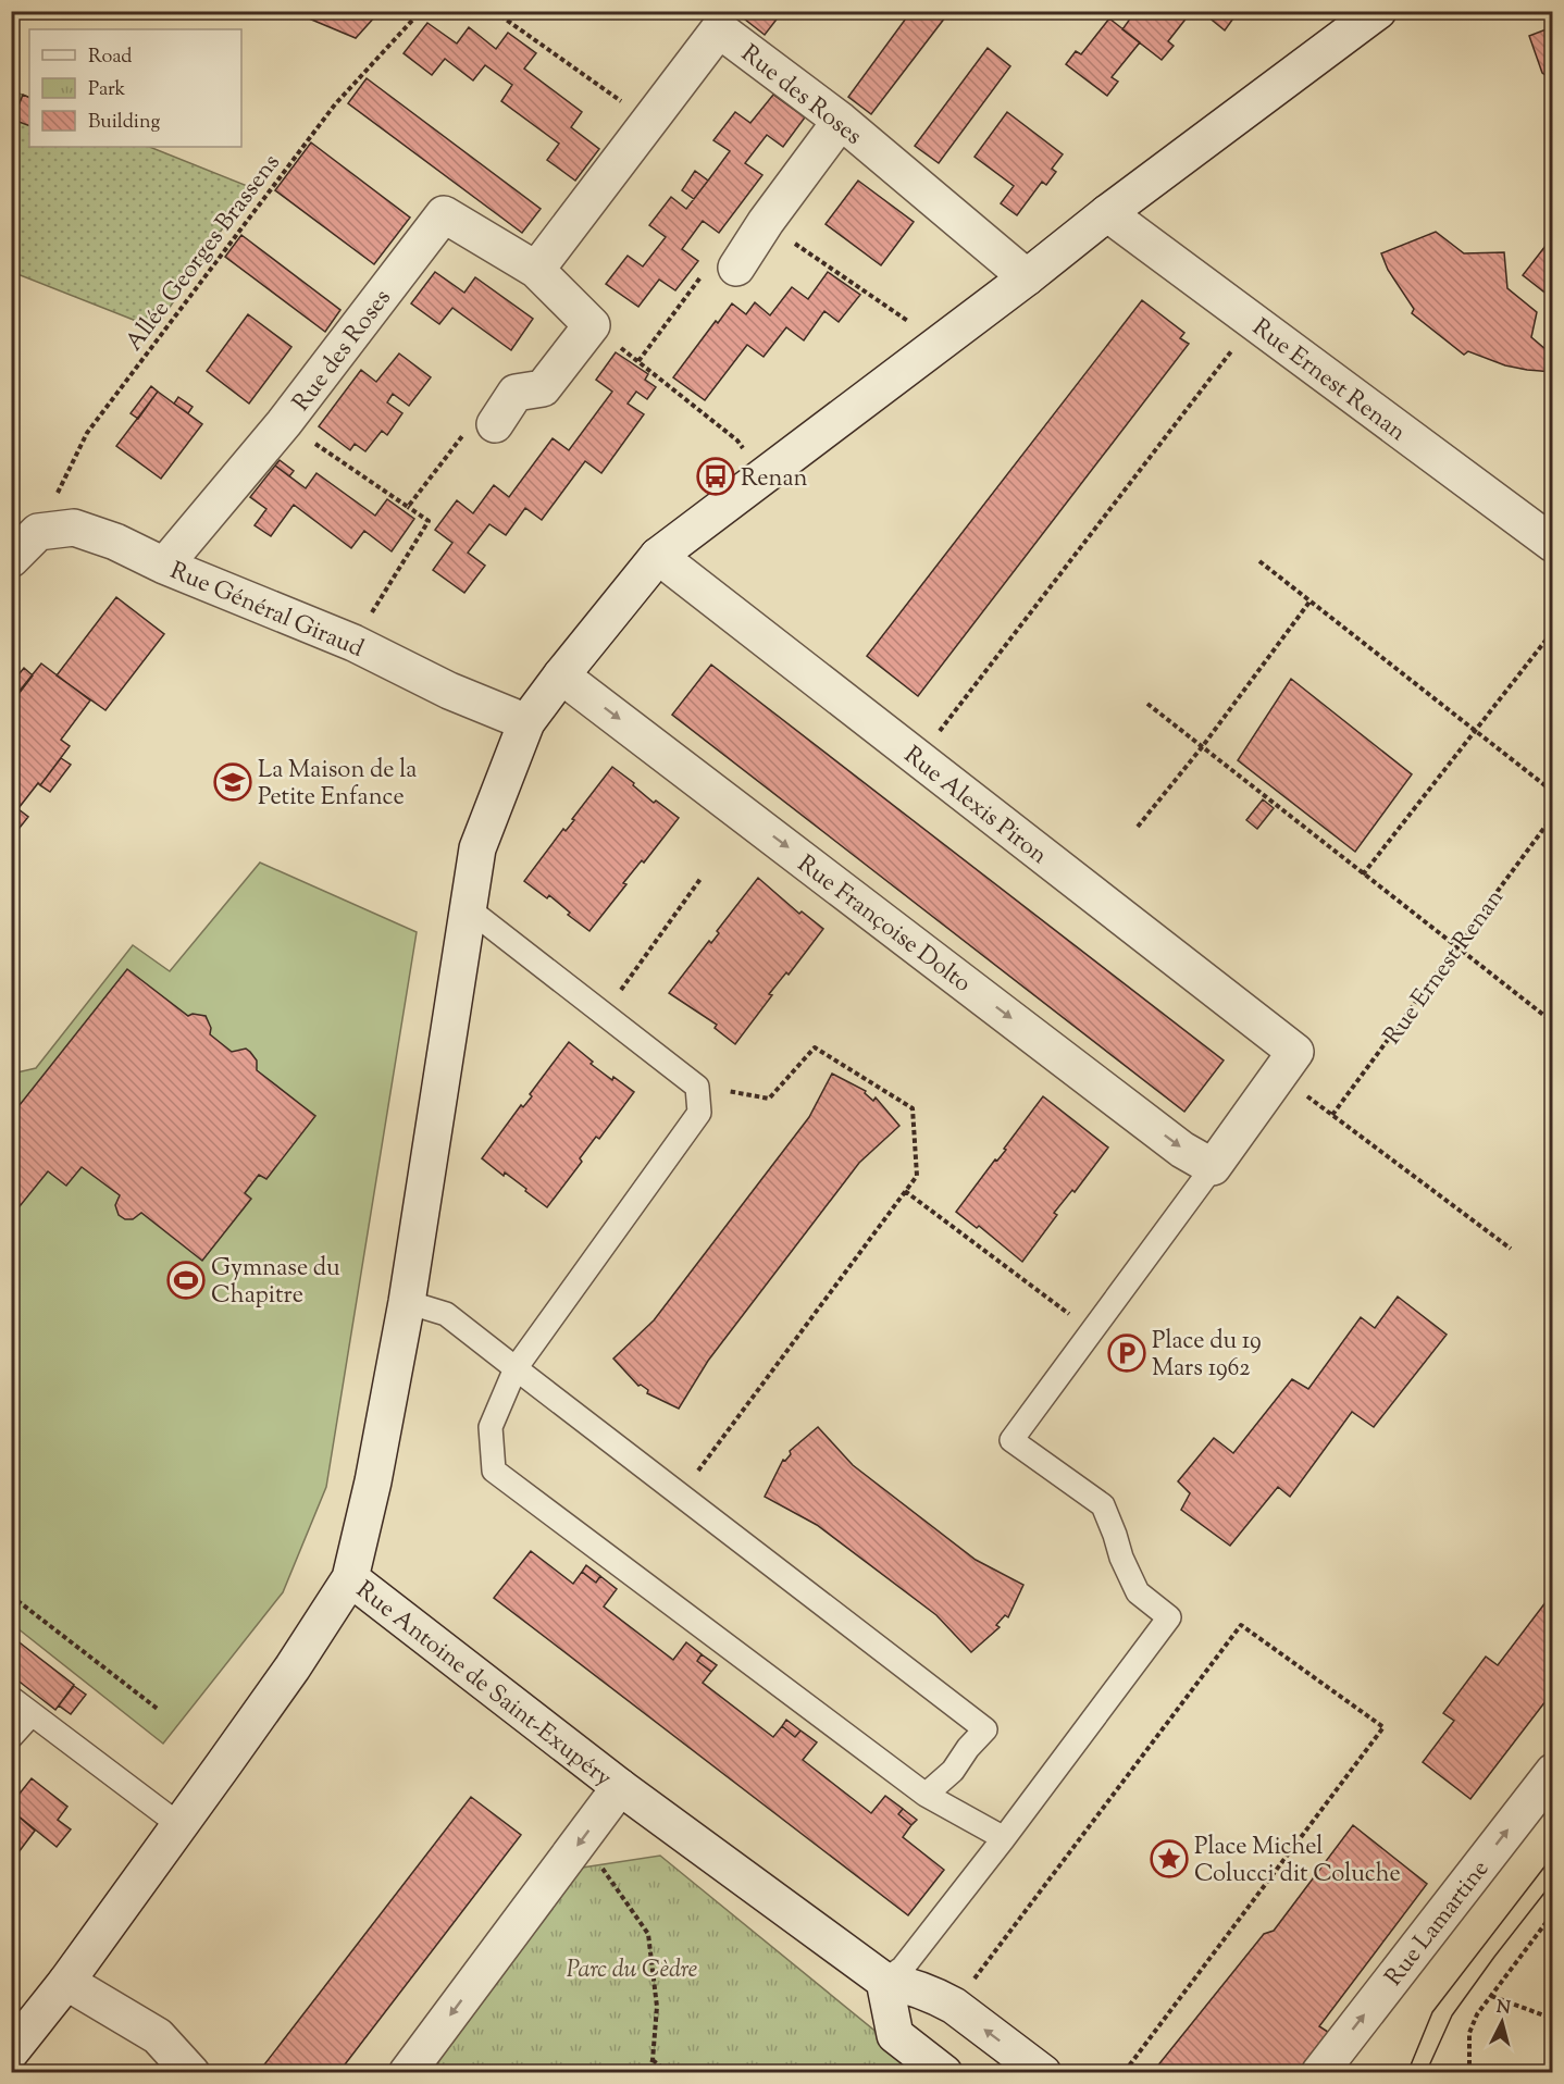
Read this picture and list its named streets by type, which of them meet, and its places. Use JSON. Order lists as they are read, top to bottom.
{
  "streets": {
    "street": [
      "Rue des Roses",
      "Rue Ernest Renan",
      "Rue Général Giraud",
      "Rue Alexis Piron",
      "Rue Françoise Dolto",
      "Rue Antoine de Saint-Exupéry",
      "Rue Lamartine"
    ],
    "path": ["Allée Georges Brassens"]
  },
  "crossings": [
    ["Rue des Roses", "Rue Général Giraud"],
    ["Allée Georges Brassens", "Rue Général Giraud"]
  ],
  "one_way": ["Rue Françoise Dolto", "Rue Lamartine"],
  "parks": ["Parc du Cèdre"],
  "places": {
    "bus stop": ["Renan"],
    "school or university": ["La Maison de la Petite Enfance"],
    "sports": ["Gymnase du Chapitre"],
    "parking": ["Place du 19 Mars 1962"],
    "place": ["Place Michel Colucci dit Coluche"]
  },
  "legend": ["Road", "Park", "Building"],
  "north": "top"
}
